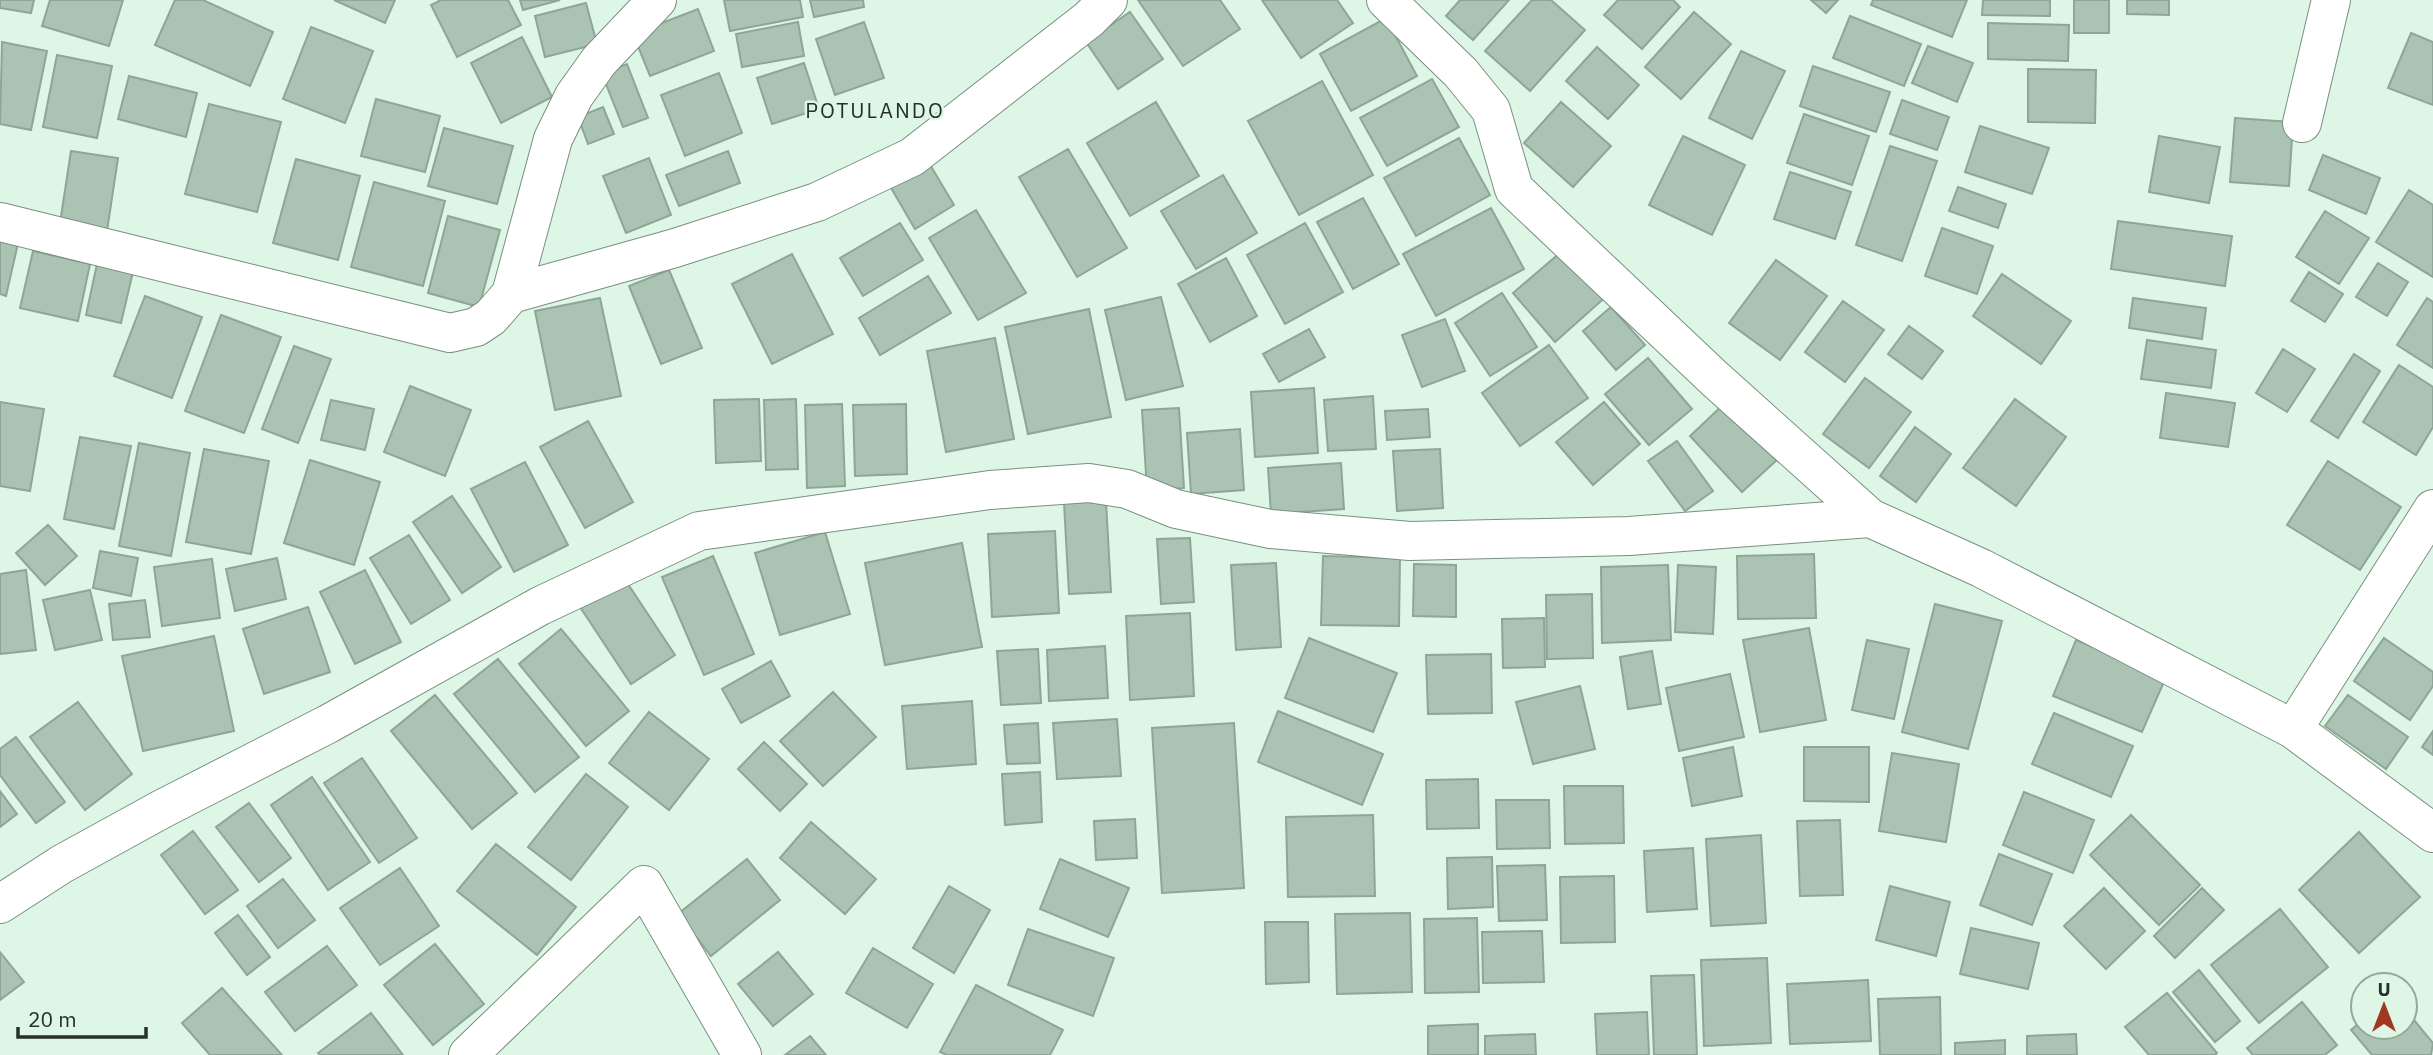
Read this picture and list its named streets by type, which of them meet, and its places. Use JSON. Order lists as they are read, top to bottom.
{
  "districts": ["POTULANDO"],
  "scale_bar": "20 m",
  "north": "top"
}
